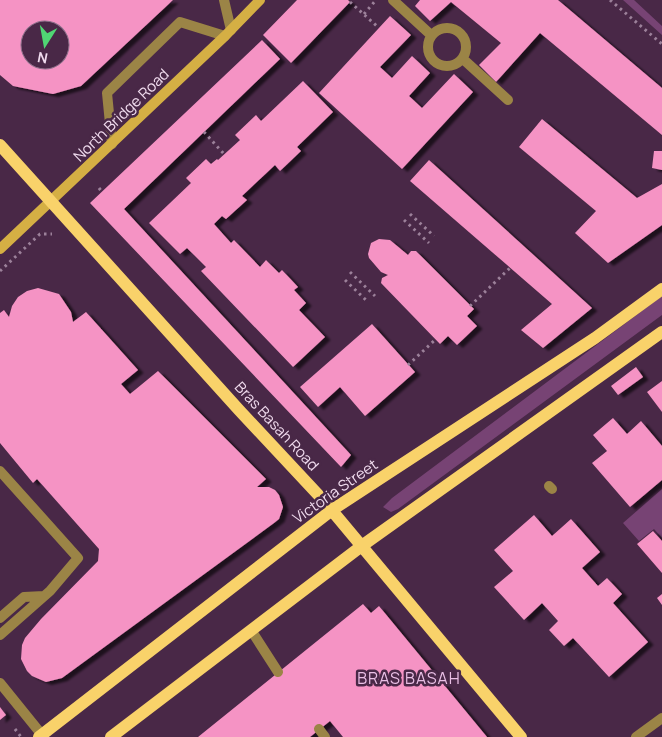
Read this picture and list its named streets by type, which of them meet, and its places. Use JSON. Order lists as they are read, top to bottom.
{
  "streets": {
    "main road": ["North Bridge Road", "Bras Basah Road", "Victoria Street"]
  },
  "crossings": [
    ["North Bridge Road", "Bras Basah Road"],
    ["Bras Basah Road", "Victoria Street"]
  ],
  "districts": ["BRAS BASAH"],
  "north": "bottom"
}
